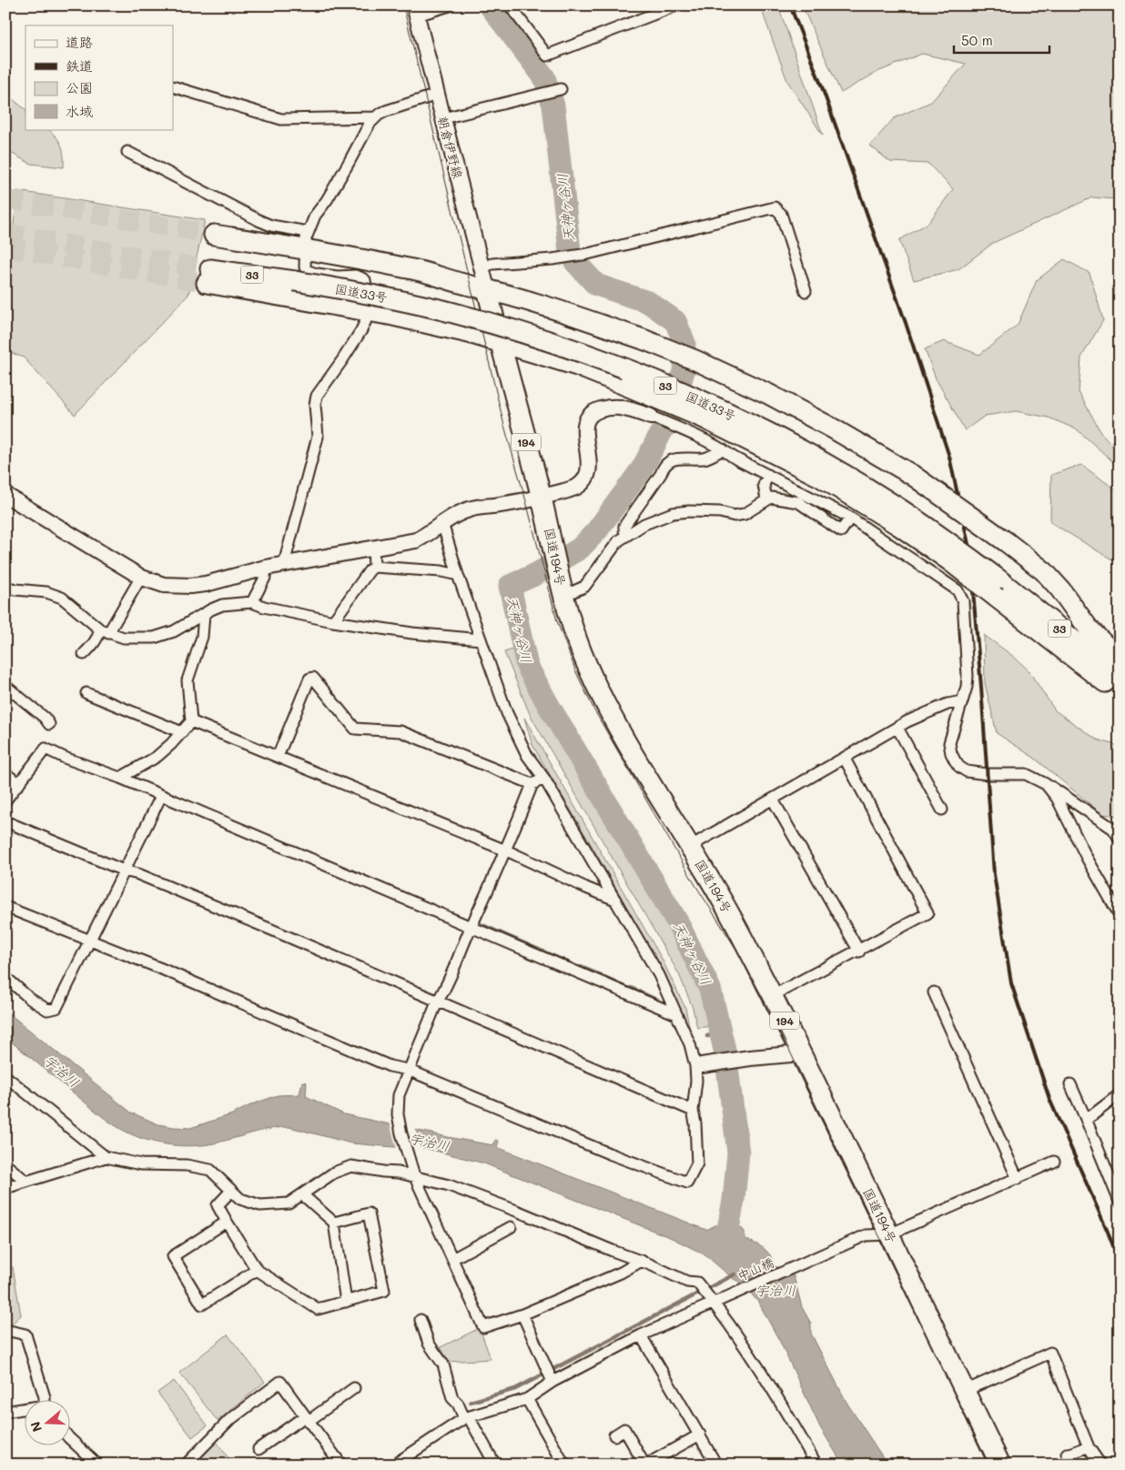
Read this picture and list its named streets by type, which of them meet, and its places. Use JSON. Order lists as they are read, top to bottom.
{
  "streets": {
    "highway": [
      "33",
      "国道33号",
      "194",
      "国道194号"
    ],
    "street": ["朝倉伊野線", "中山橋"]
  },
  "crossings": [
    ["朝倉伊野線", "国道194号"],
    ["33", "国道33号"],
    ["33", "国道194号"],
    ["国道194号", "中山橋"]
  ],
  "water": ["天神ヶ谷川", "宇治川"],
  "legend": [
    "道路",
    "鉄道",
    "公園",
    "水域"
  ],
  "scale_bar": "50 m",
  "north": "left"
}
